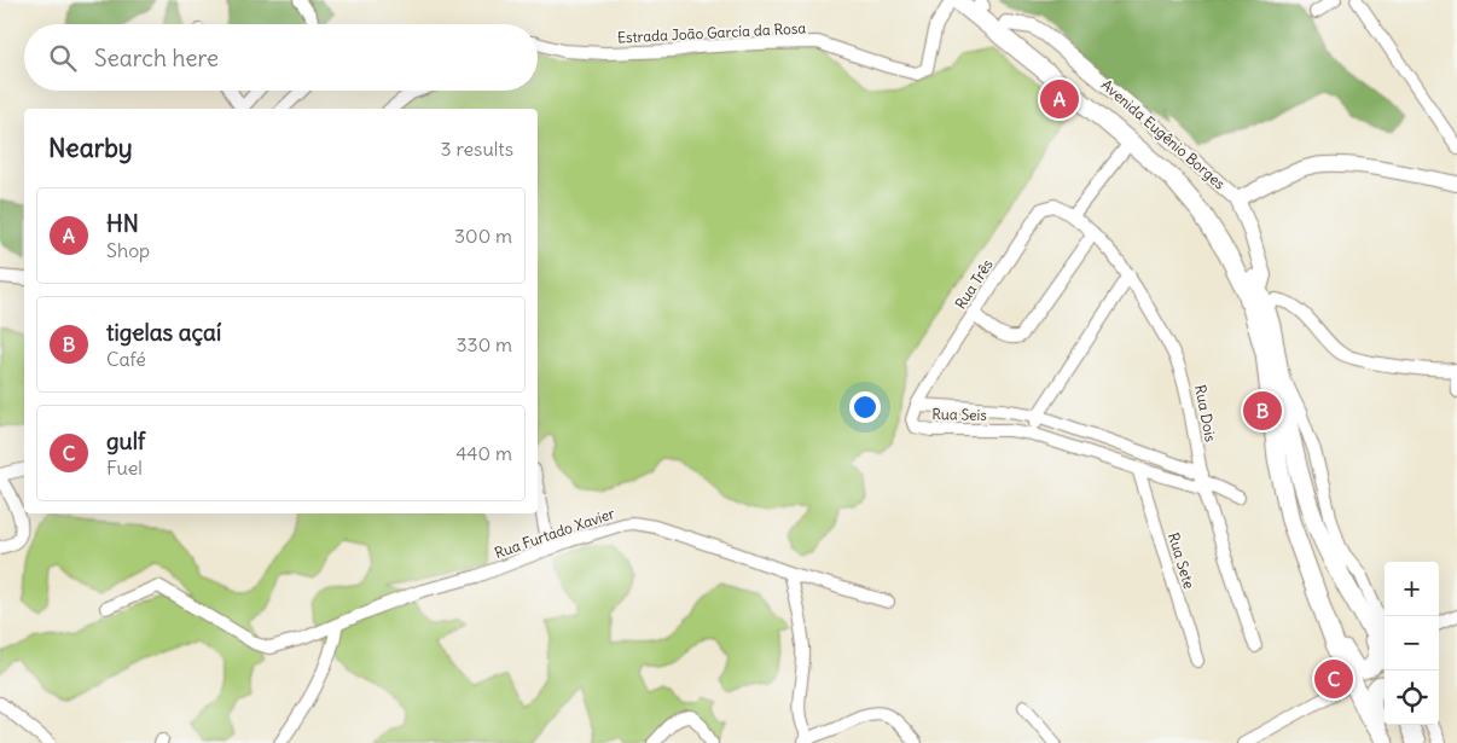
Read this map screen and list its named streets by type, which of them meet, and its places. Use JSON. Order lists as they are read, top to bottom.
{
  "streets": {
    "main road": ["Avenida Eugênio Borges"],
    "street": [
      "Estrada João García da Rosa",
      "Rua Três",
      "Rua Dois",
      "Rua Seis",
      "Rua Furtado Xavier",
      "Rua Sete"
    ]
  },
  "crossings": [
    ["Rua Três", "Rua Dois"],
    ["Rua Três", "Rua Seis"],
    ["Rua Dois", "Rua Seis"],
    ["Rua Seis", "Rua Sete"]
  ],
  "page": {
    "search": "Search here",
    "pins": ["A", "B", "C"],
    "heading": ["Nearby", "3 results"],
    "list": [
      {
        "mark": "A",
        "name": "HN",
        "note": "Shop",
        "value": "300 m"
      },
      {
        "mark": "B",
        "name": "tigelas açaí",
        "note": "Café",
        "value": "330 m"
      },
      {
        "mark": "C",
        "name": "gulf",
        "note": "Fuel",
        "value": "440 m"
      }
    ],
    "map_buttons": ["+", "−"]
  }
}
